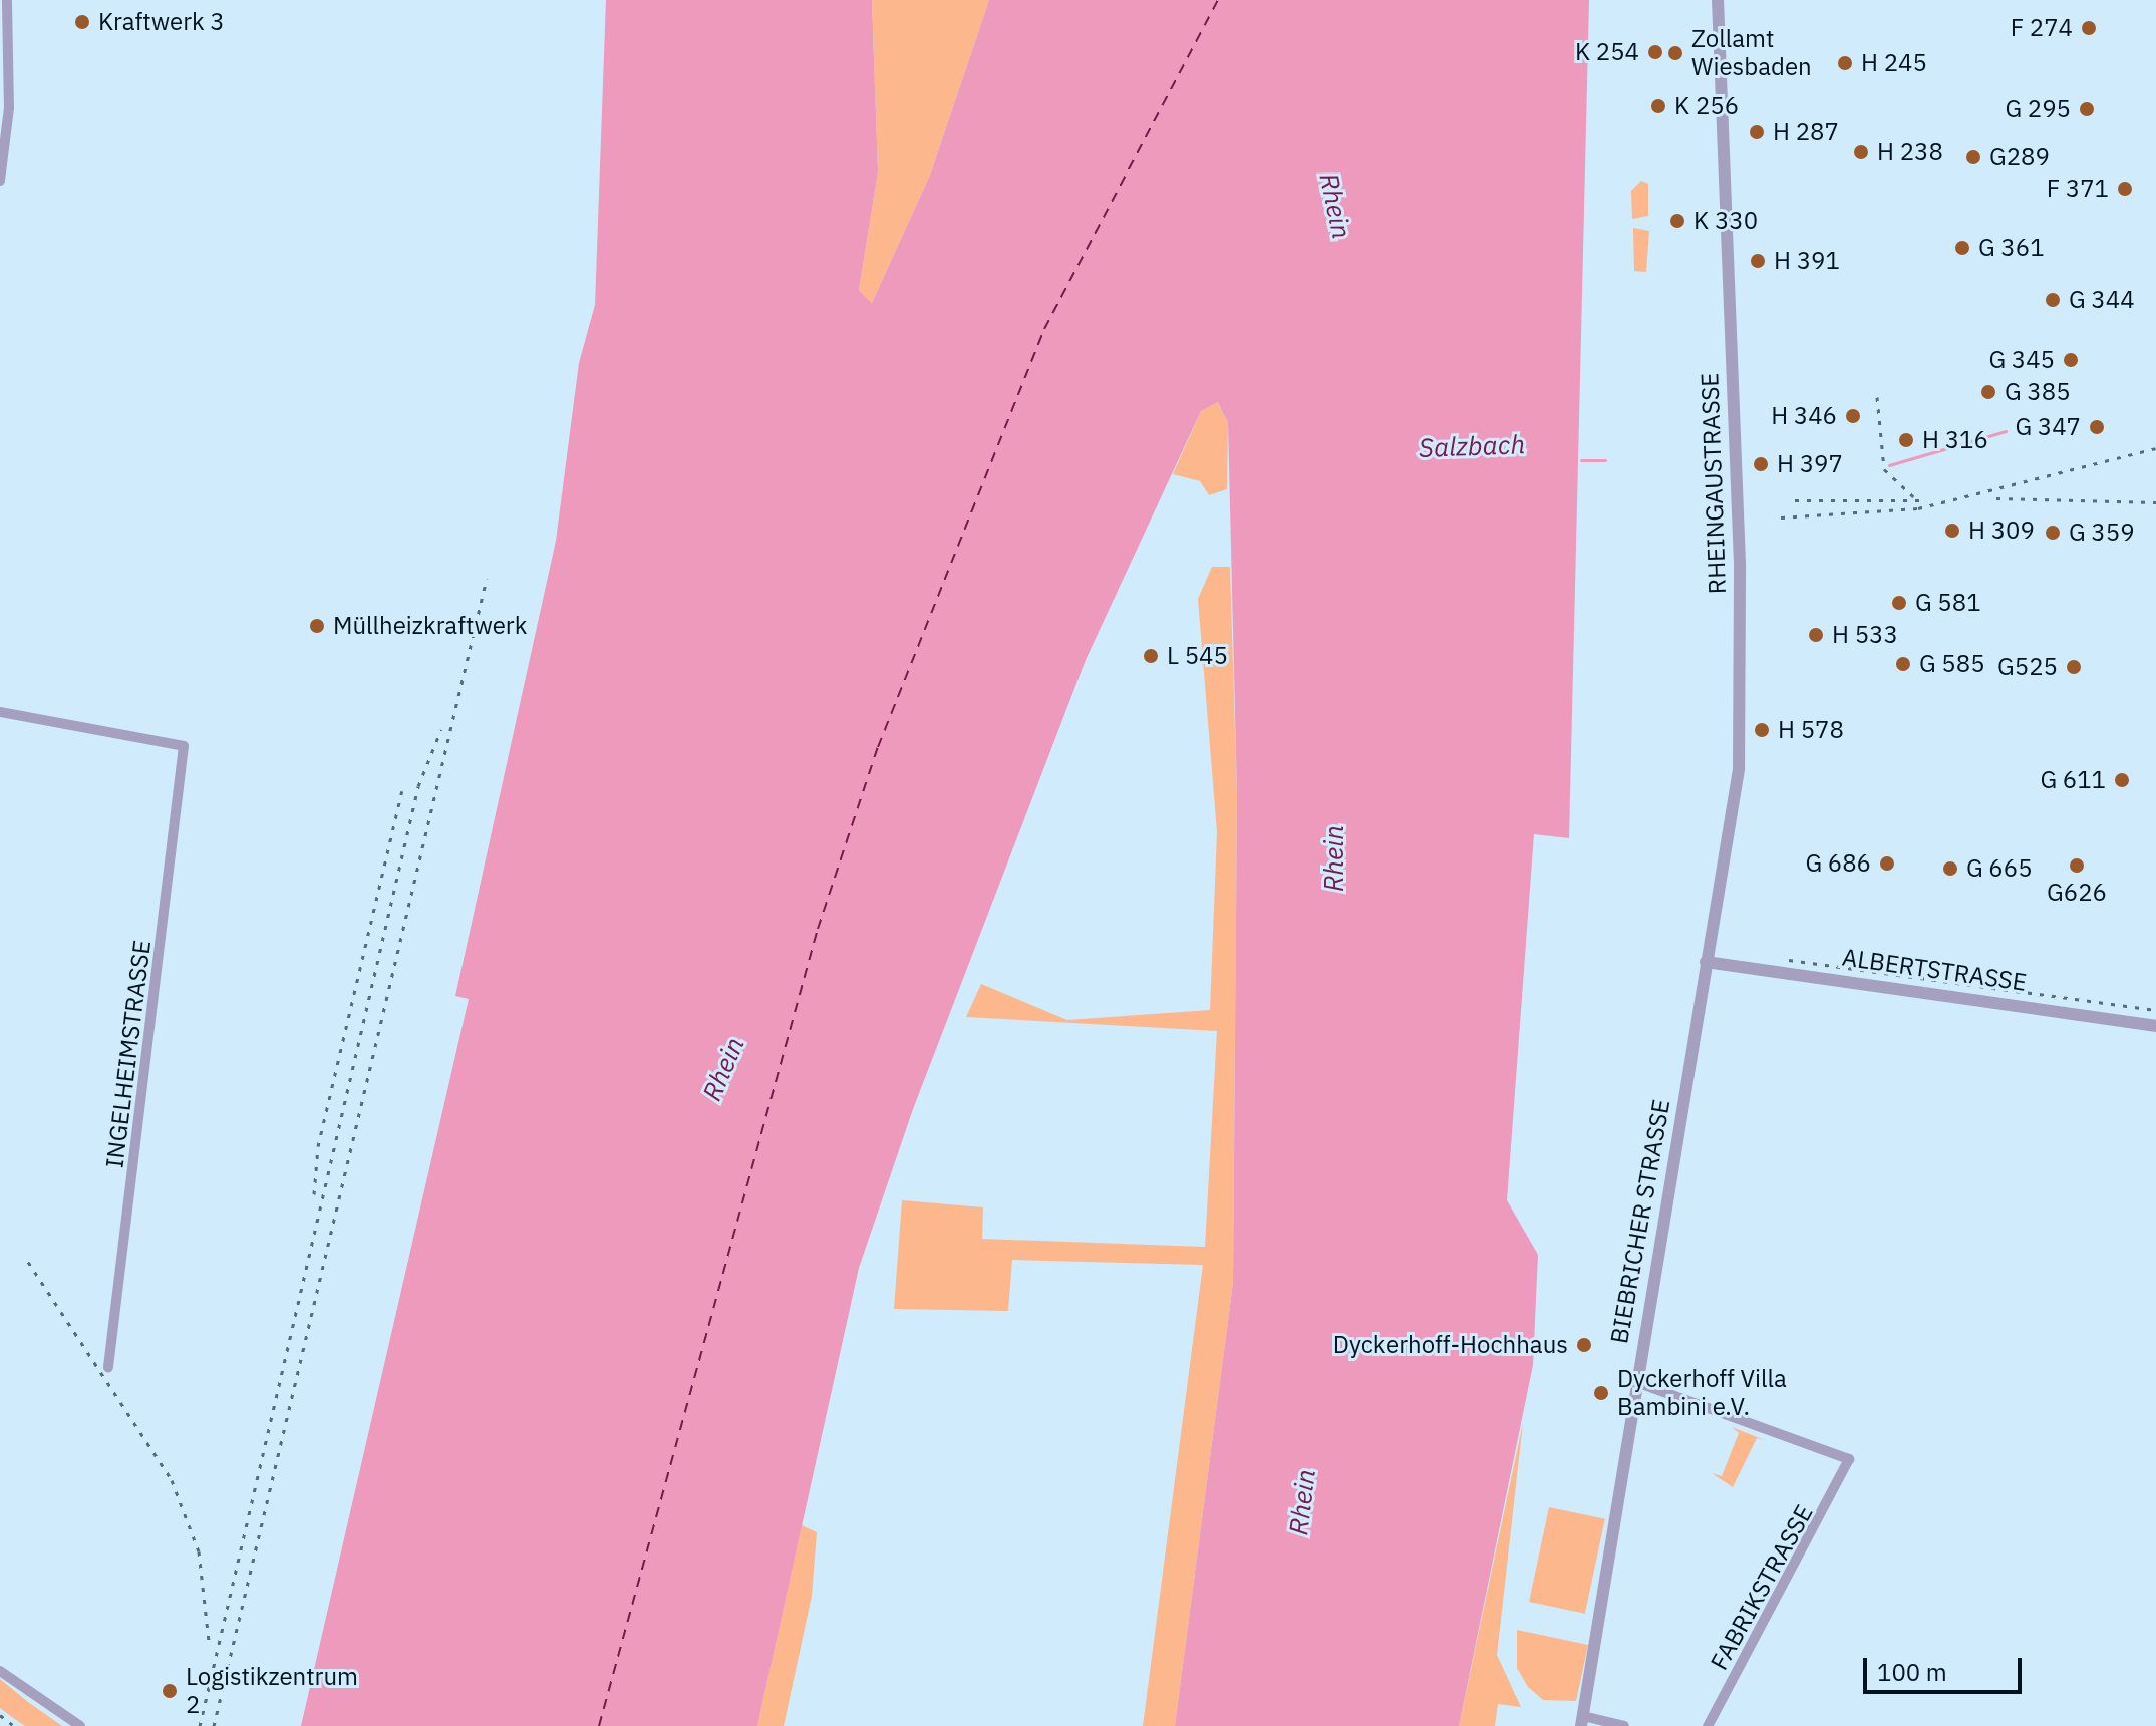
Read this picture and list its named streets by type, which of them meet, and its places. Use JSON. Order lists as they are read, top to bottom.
{
  "streets": {
    "street": [
      "RHEINGAUSTRASSE",
      "ALBERTSTRASSE",
      "INGELHEIMSTRASSE",
      "BIEBRICHER STRASSE",
      "FABRIKSTRASSE"
    ]
  },
  "crossings": [
    ["RHEINGAUSTRASSE", "ALBERTSTRASSE"],
    ["RHEINGAUSTRASSE", "BIEBRICHER STRASSE"],
    ["ALBERTSTRASSE", "BIEBRICHER STRASSE"],
    ["BIEBRICHER STRASSE", "FABRIKSTRASSE"]
  ],
  "water": ["Rhein", "Salzbach"],
  "places": [
    "Kraftwerk 3",
    "F 274",
    "K 254",
    "Zollamt Wiesbaden",
    "H 245",
    "K 256",
    "G 295",
    "H 287",
    "H 238",
    "G289",
    "F 371",
    "K 330",
    "G 361",
    "H 391",
    "G 344",
    "G 345",
    "G 385",
    "H 346",
    "G 347",
    "H 316",
    "H 397",
    "H 309",
    "G 359",
    "G 581",
    "Müllheizkraftwerk",
    "H 533",
    "L 545",
    "G 585",
    "G525",
    "H 578",
    "G 611",
    "G 686",
    "G626",
    "G 665",
    "Dyckerhoff-Hochhaus",
    "Dyckerhoff Villa Bambini e.V.",
    "Logistikzentrum 2"
  ],
  "scale_bar": "100 m"
}
